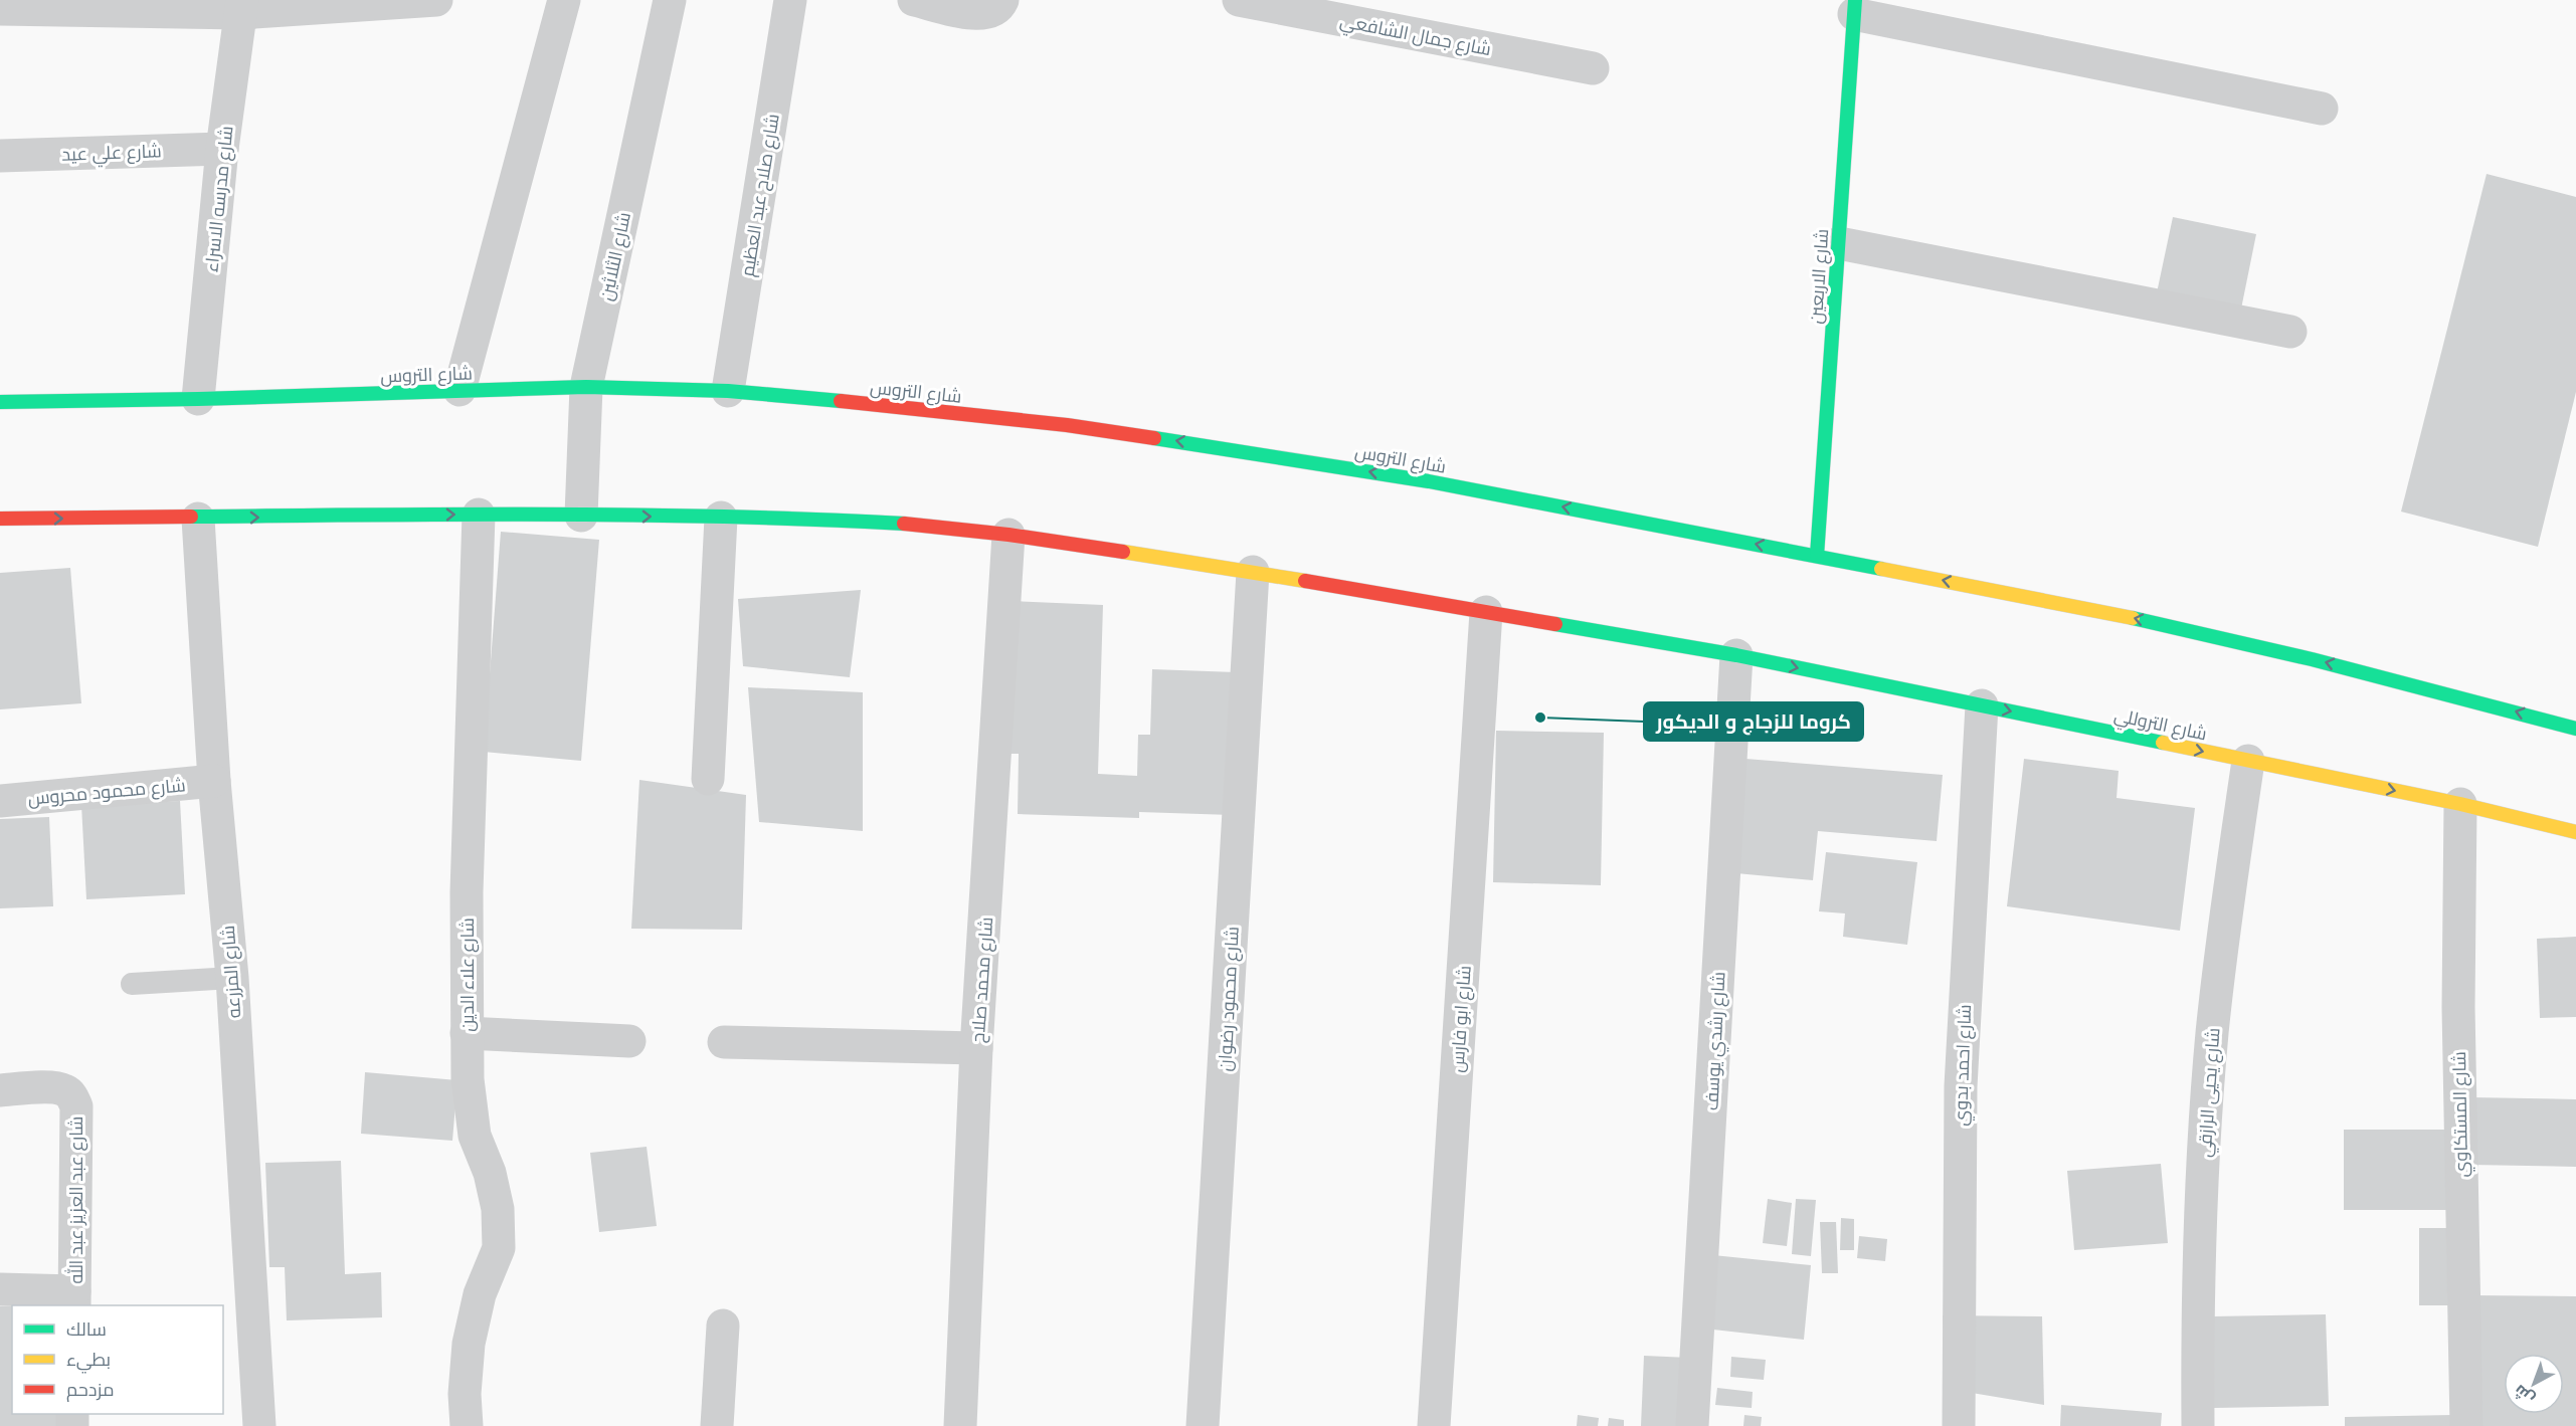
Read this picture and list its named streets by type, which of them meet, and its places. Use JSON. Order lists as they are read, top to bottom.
{
  "streets": {
    "street": [
      "شارع جمال الشافعي",
      "شارع علي عيد",
      "شارع صلاح عبد العظيم",
      "شارع مدرسه الاسراء",
      "شارع الثلاثين",
      "شارع الاربعين",
      "شارع التروس",
      "شارع التروللي",
      "شارع محمود محروس",
      "شارع المزرعه",
      "شارع علاء الدين",
      "شارع محمد صلاح",
      "شارع محمود رضوان",
      "شارع ابو فارس",
      "شارع رشدي يوسف",
      "شارع احمد بدوي",
      "شارع يحيى الرازقي",
      "شارع المستكاوي",
      "شارع عبد العزيز عبد الله"
    ]
  },
  "crossings": [
    ["شارع علي عيد", "شارع مدرسه الاسراء"],
    ["شارع صلاح عبد العظيم", "شارع التروس"],
    ["شارع مدرسه الاسراء", "شارع التروس"],
    ["شارع الثلاثين", "شارع التروس"],
    ["شارع الاربعين", "شارع التروس"],
    ["شارع التروللي", "شارع رشدي يوسف"],
    ["شارع التروللي", "شارع احمد بدوي"],
    ["شارع التروللي", "شارع يحيى الرازقي"],
    ["شارع التروللي", "شارع المستكاوي"],
    ["شارع محمود محروس", "شارع المزرعه"]
  ],
  "places": ["كروما للزجاج و الديكور"],
  "legend": ["سالك", "بطيء", "مزدحم"],
  "north": "bottom left"
}
